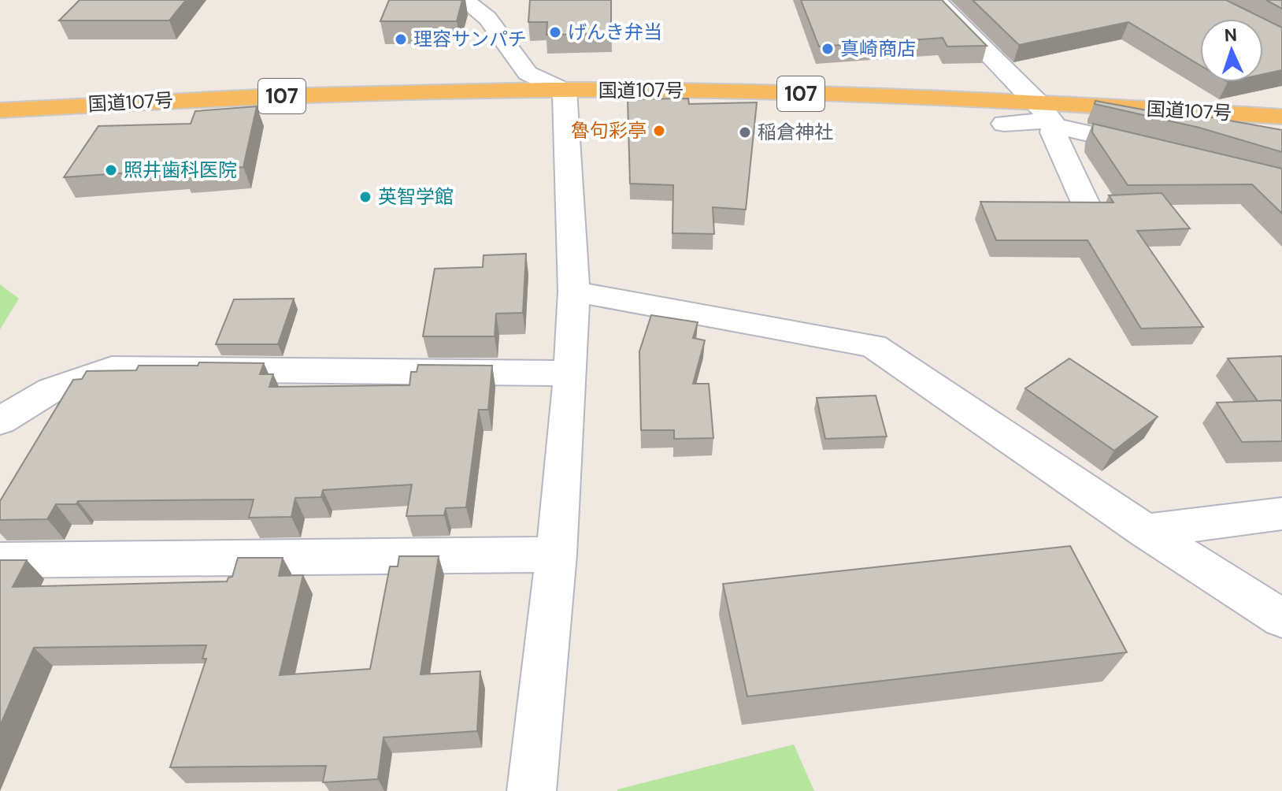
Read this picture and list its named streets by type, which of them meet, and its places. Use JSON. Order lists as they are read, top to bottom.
{
  "streets": {
    "highway": ["国道107号", "107"]
  },
  "places": [
    "げんき弁当",
    "理容サンパチ",
    "真崎商店",
    "魯句彩亭",
    "稲倉神社",
    "照井歯科医院",
    "英智学館"
  ],
  "north": "top"
}
